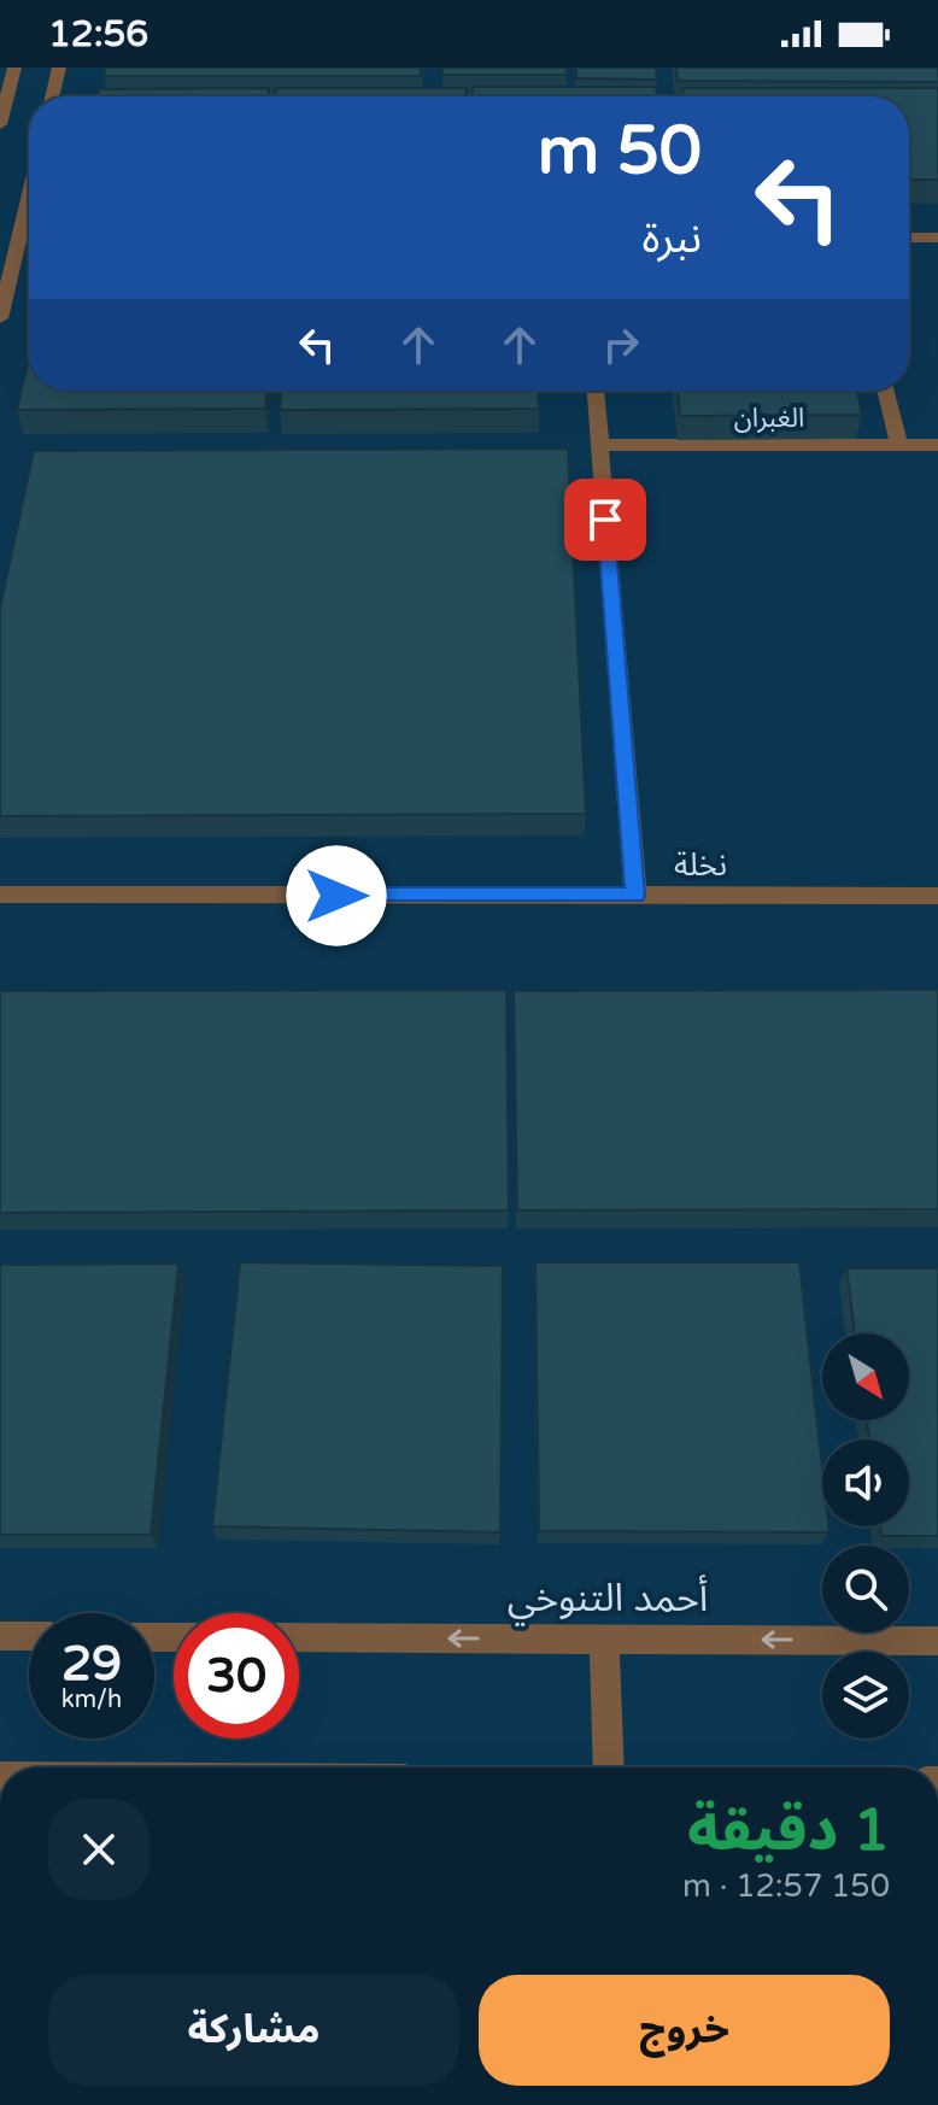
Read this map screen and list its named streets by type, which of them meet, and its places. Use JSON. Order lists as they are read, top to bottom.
{
  "streets": {
    "street": ["الغبران", "نخلة", "أحمد التنوخي"]
  },
  "one_way": ["أحمد التنوخي"],
  "north": "bottom right",
  "page": {
    "status": "12:56",
    "turn": ["50 m", "نبرة"],
    "speed": "29 km/h",
    "limit": "30",
    "heading": ["1 دقيقة", "150 m · 12:57"],
    "buttons": ["خروج", "مشاركة"]
  }
}
